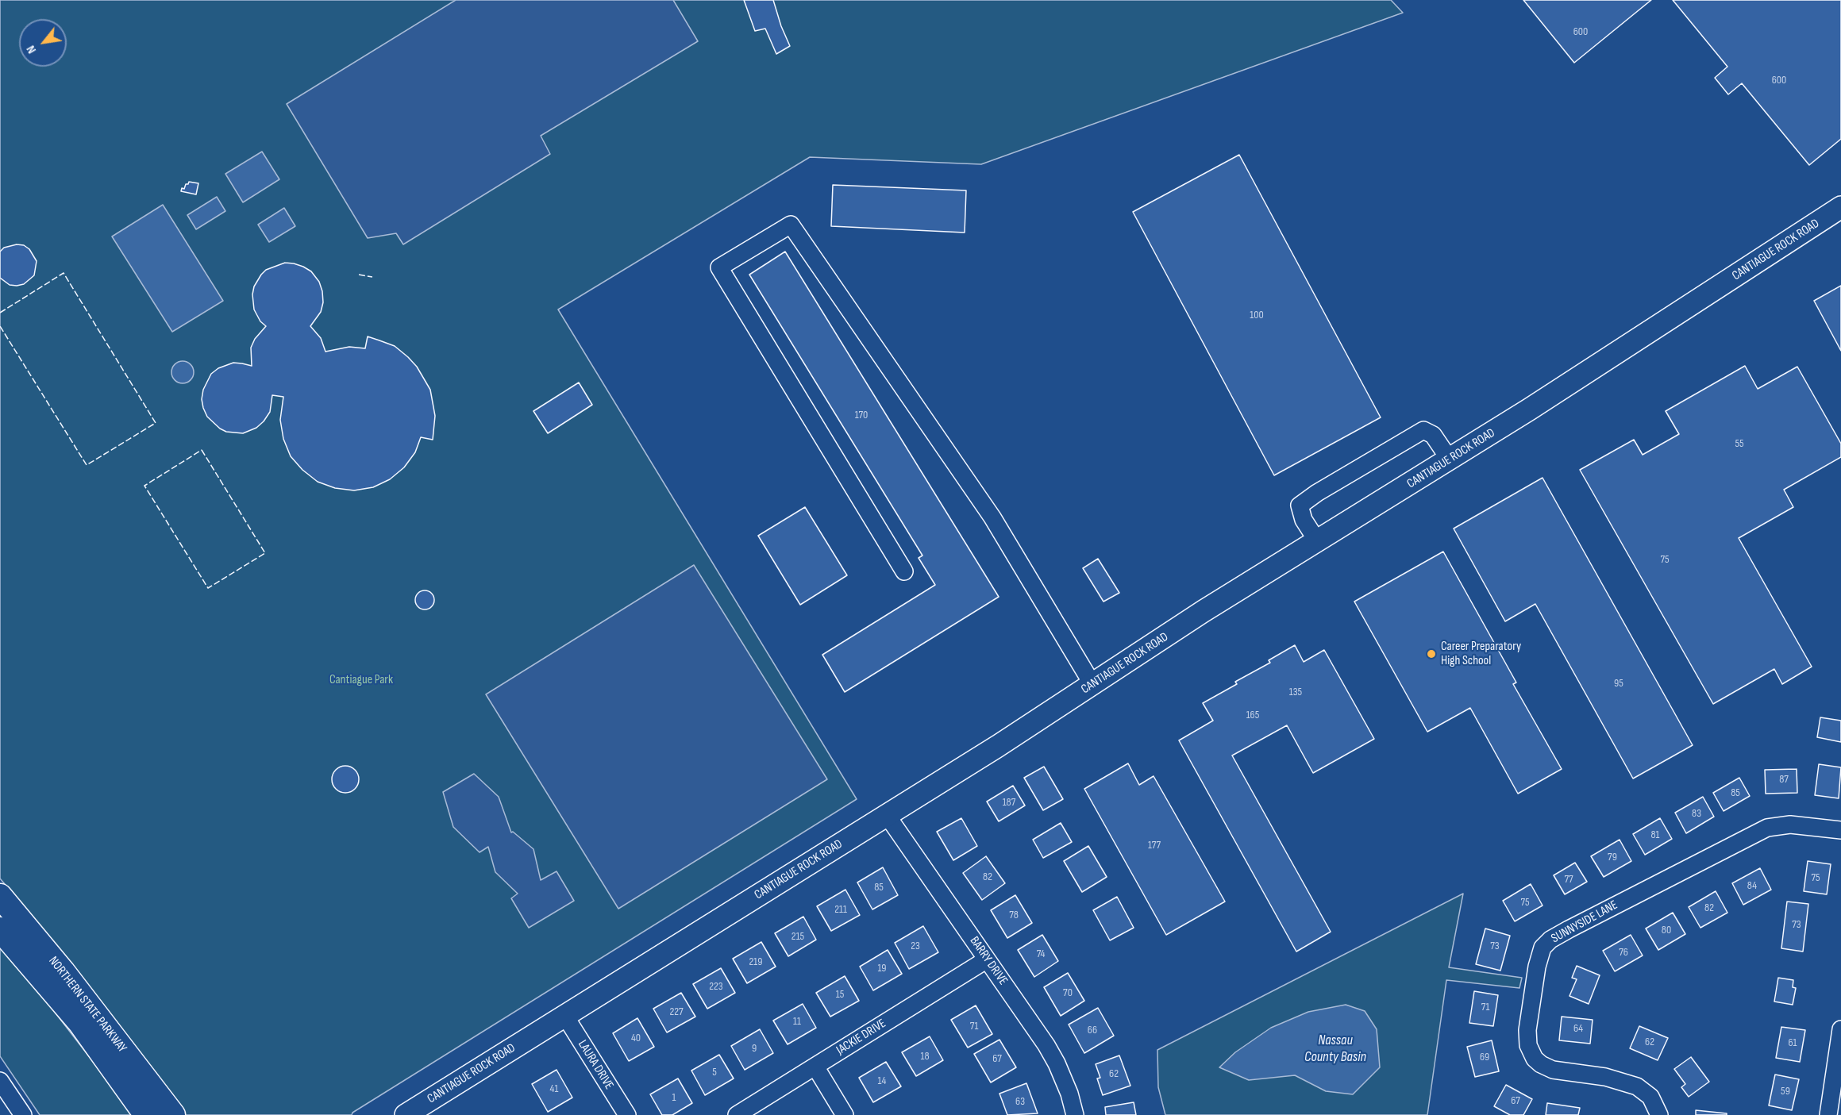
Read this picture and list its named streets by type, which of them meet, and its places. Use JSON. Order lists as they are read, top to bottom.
{
  "streets": {
    "highway": ["NORTHERN STATE PARKWAY"],
    "main road": ["CANTIAGUE ROCK ROAD"],
    "street": [
      "SUNNYSIDE LANE",
      "BARRY DRIVE",
      "JACKIE DRIVE",
      "LAURA DRIVE"
    ]
  },
  "crossings": [
    ["CANTIAGUE ROCK ROAD", "BARRY DRIVE"],
    ["CANTIAGUE ROCK ROAD", "LAURA DRIVE"],
    ["BARRY DRIVE", "JACKIE DRIVE"]
  ],
  "water": ["Nassau County Basin"],
  "parks": ["Cantiague Park"],
  "places": ["Career Preparatory High School"],
  "house_numbers": [
    "600",
    "600",
    "100",
    "170",
    "55",
    "75",
    "95",
    "135",
    "165",
    "87",
    "85",
    "187",
    "83",
    "81",
    "177",
    "79",
    "82",
    "75",
    "77",
    "84",
    "85",
    "75",
    "82",
    "211",
    "78",
    "73",
    "80",
    "215",
    "23",
    "73",
    "76",
    "74",
    "219",
    "19",
    "223",
    "70",
    "15",
    "71",
    "227",
    "11",
    "71",
    "64",
    "66",
    "40",
    "62",
    "61",
    "9",
    "18",
    "69",
    "67",
    "5",
    "62",
    "14",
    "41",
    "59",
    "1",
    "67",
    "63"
  ],
  "north": "bottom left"
}
